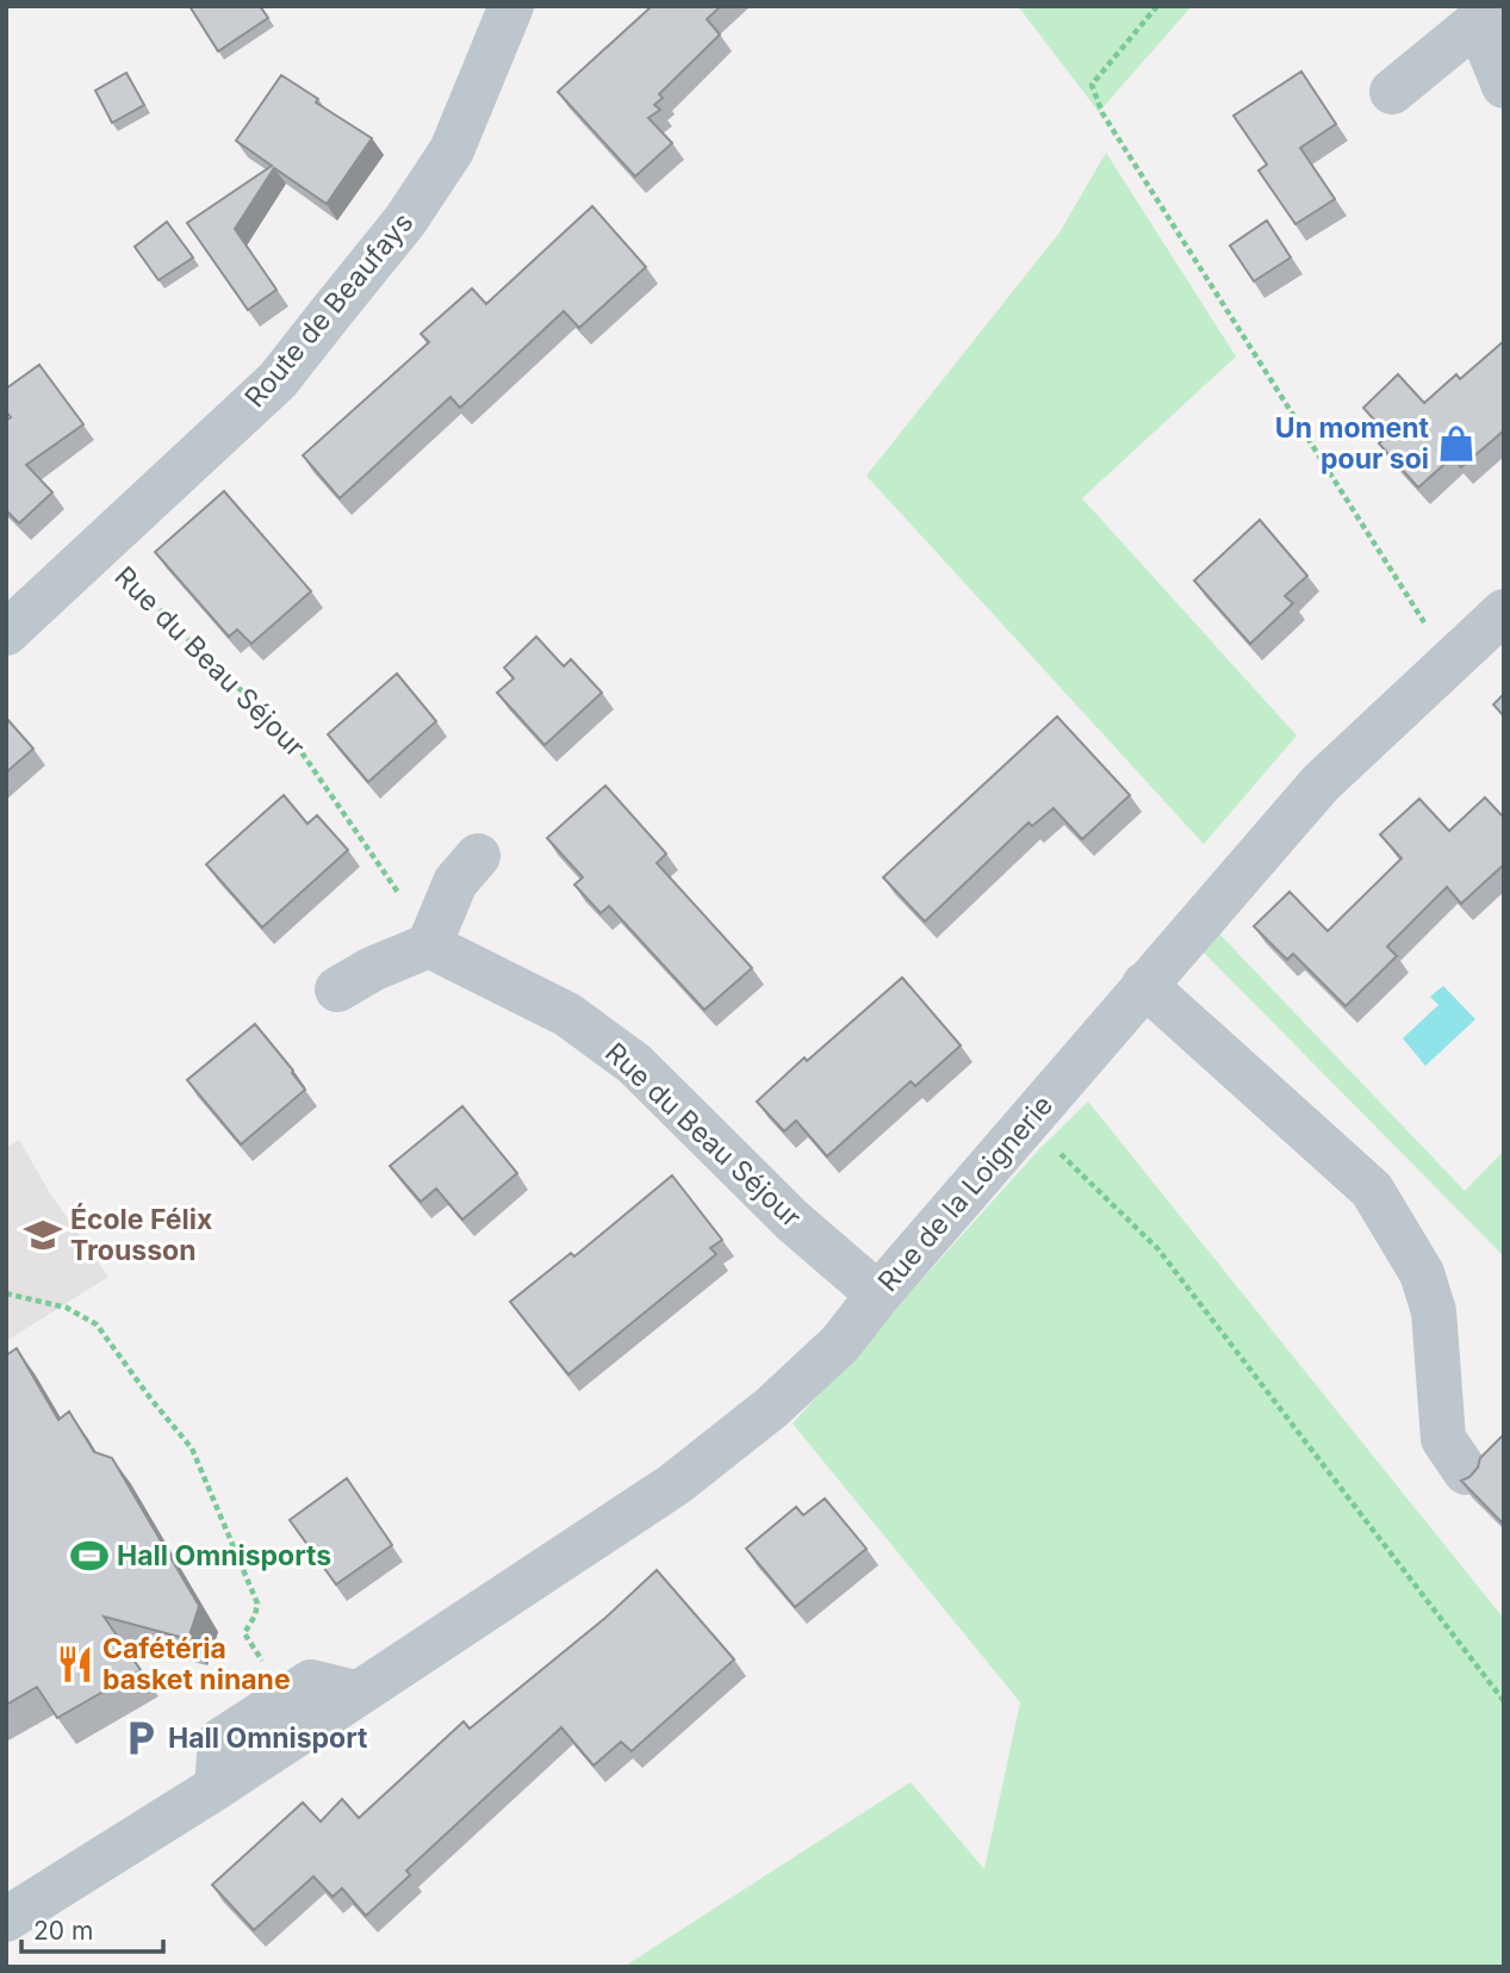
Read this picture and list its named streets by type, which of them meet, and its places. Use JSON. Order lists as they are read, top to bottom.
{
  "streets": {
    "street": ["Route de Beaufays", "Rue du Beau Séjour", "Rue de la Loignerie"]
  },
  "crossings": [
    ["Route de Beaufays", "Rue du Beau Séjour"],
    ["Rue du Beau Séjour", "Rue de la Loignerie"]
  ],
  "places": {
    "shop": ["Un moment pour soi"],
    "school or university": ["École Félix Trousson"],
    "sports": ["Hall Omnisports"],
    "restaurant": ["Cafétéria basket ninane"],
    "parking": ["Hall Omnisport"]
  },
  "scale_bar": "20 m"
}
